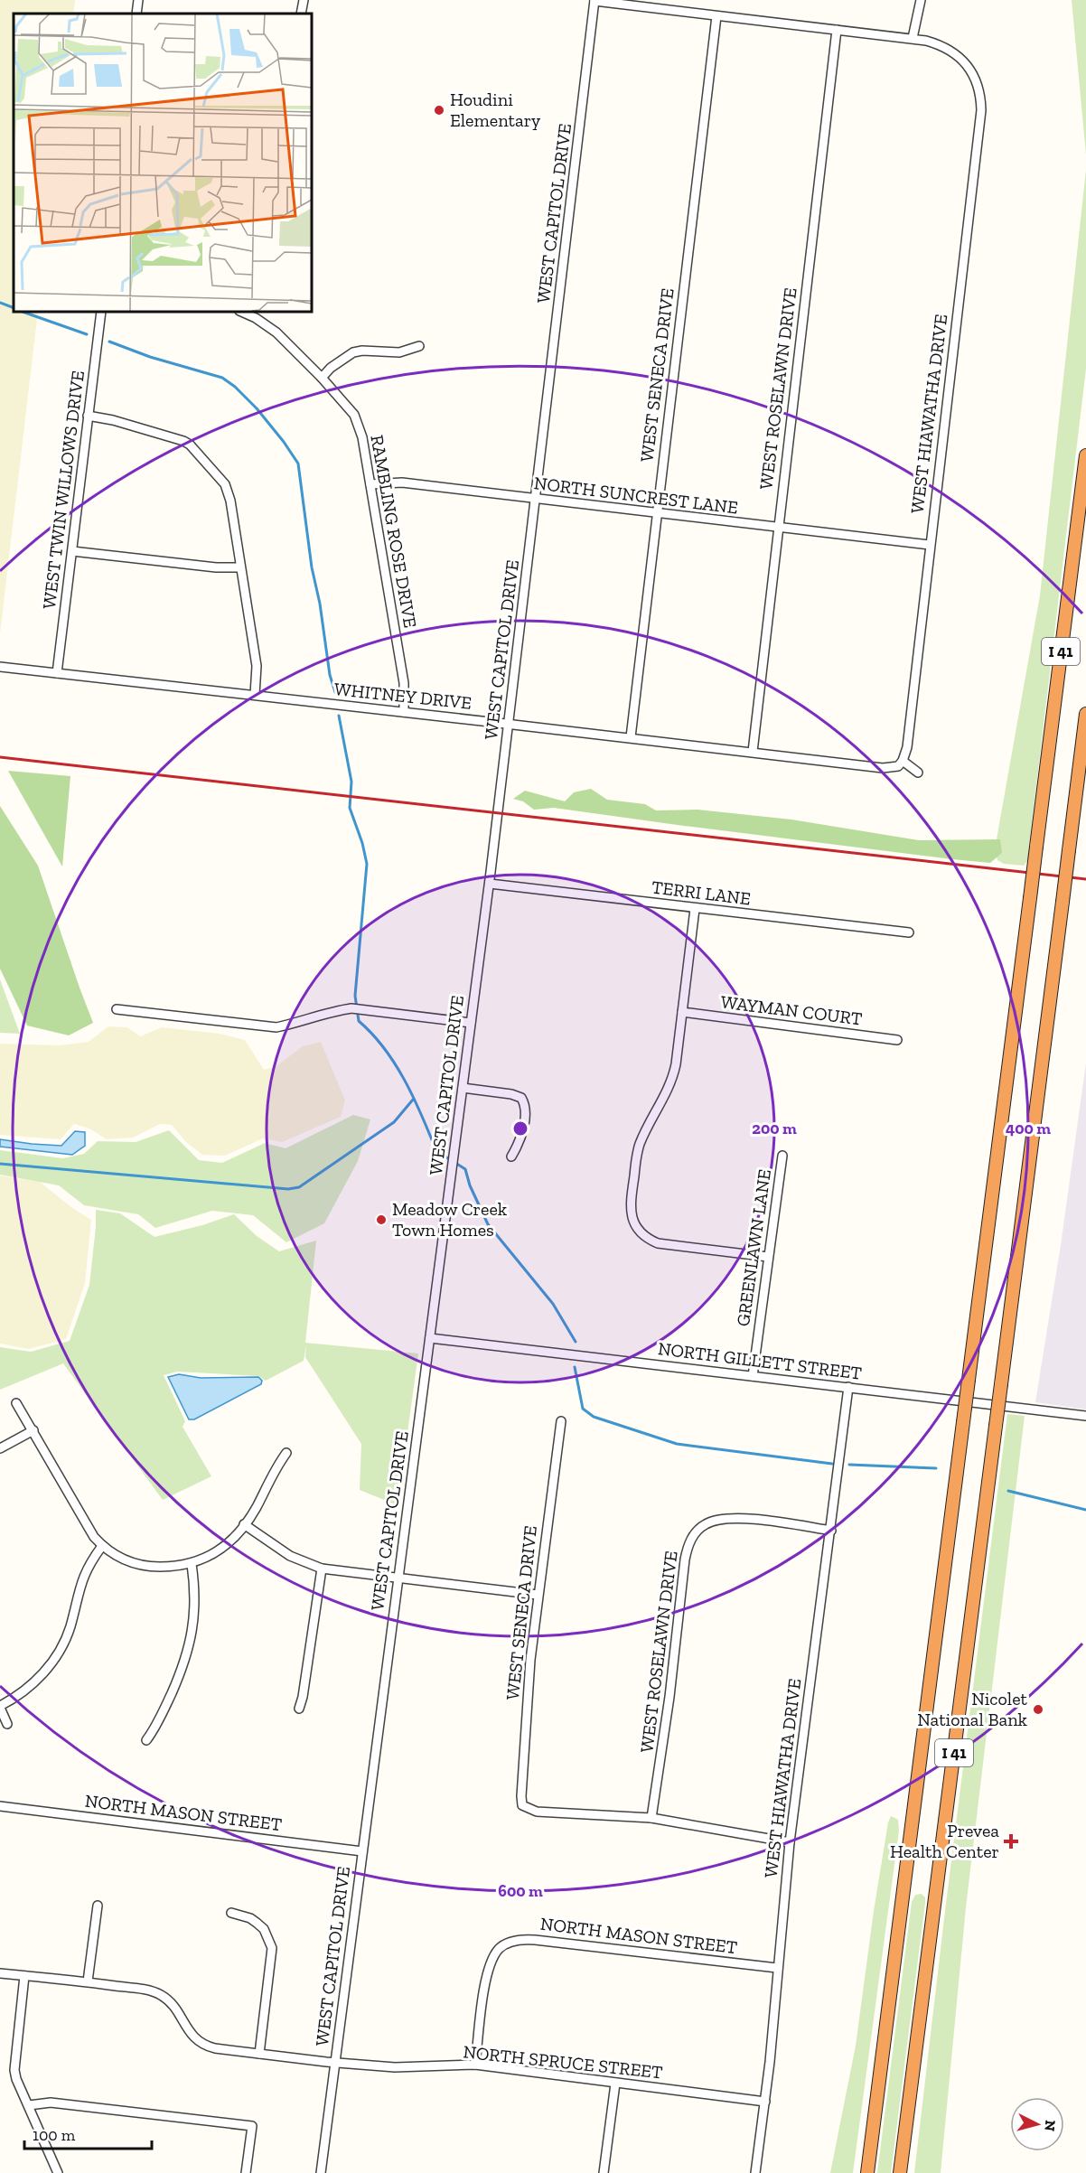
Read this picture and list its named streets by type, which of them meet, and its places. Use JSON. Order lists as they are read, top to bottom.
{
  "streets": {
    "highway": ["I 41"],
    "street": [
      "WEST CAPITOL DRIVE",
      "WEST SENECA DRIVE",
      "WEST ROSELAWN DRIVE",
      "WEST HIAWATHA DRIVE",
      "WEST TWIN WILLOWS DRIVE",
      "NORTH SUNCREST LANE",
      "RAMBLING ROSE DRIVE",
      "WHITNEY DRIVE",
      "TERRI LANE",
      "WAYMAN COURT",
      "GREENLAWN LANE",
      "NORTH GILLETT STREET",
      "NORTH MASON STREET",
      "NORTH SPRUCE STREET"
    ]
  },
  "crossings": [
    ["WEST CAPITOL DRIVE", "NORTH SUNCREST LANE"],
    ["WEST CAPITOL DRIVE", "WHITNEY DRIVE"],
    ["WEST CAPITOL DRIVE", "TERRI LANE"],
    ["WEST CAPITOL DRIVE", "NORTH GILLETT STREET"],
    ["WEST CAPITOL DRIVE", "NORTH MASON STREET"],
    ["WEST CAPITOL DRIVE", "NORTH SPRUCE STREET"],
    ["WEST SENECA DRIVE", "WEST ROSELAWN DRIVE"],
    ["WEST SENECA DRIVE", "NORTH SUNCREST LANE"],
    ["WEST SENECA DRIVE", "WHITNEY DRIVE"],
    ["WEST ROSELAWN DRIVE", "WEST HIAWATHA DRIVE"],
    ["WEST ROSELAWN DRIVE", "NORTH SUNCREST LANE"],
    ["WEST ROSELAWN DRIVE", "WHITNEY DRIVE"],
    ["WEST HIAWATHA DRIVE", "NORTH SUNCREST LANE"],
    ["WEST HIAWATHA DRIVE", "WHITNEY DRIVE"],
    ["WEST HIAWATHA DRIVE", "NORTH GILLETT STREET"],
    ["WEST HIAWATHA DRIVE", "NORTH MASON STREET"],
    ["WEST HIAWATHA DRIVE", "NORTH SPRUCE STREET"],
    ["WEST TWIN WILLOWS DRIVE", "WHITNEY DRIVE"],
    ["NORTH SUNCREST LANE", "RAMBLING ROSE DRIVE"],
    ["RAMBLING ROSE DRIVE", "WHITNEY DRIVE"],
    ["GREENLAWN LANE", "NORTH GILLETT STREET"],
    ["NORTH MASON STREET", "NORTH SPRUCE STREET"]
  ],
  "places": {
    "other": ["Houdini Elementary", "Meadow Creek Town Homes", "Nicolet National Bank"],
    "health": ["Prevea Health Center"]
  },
  "scale_bar": "100 m",
  "north": "right",
  "rings": ["200 m", "400 m", "600 m"]
}
